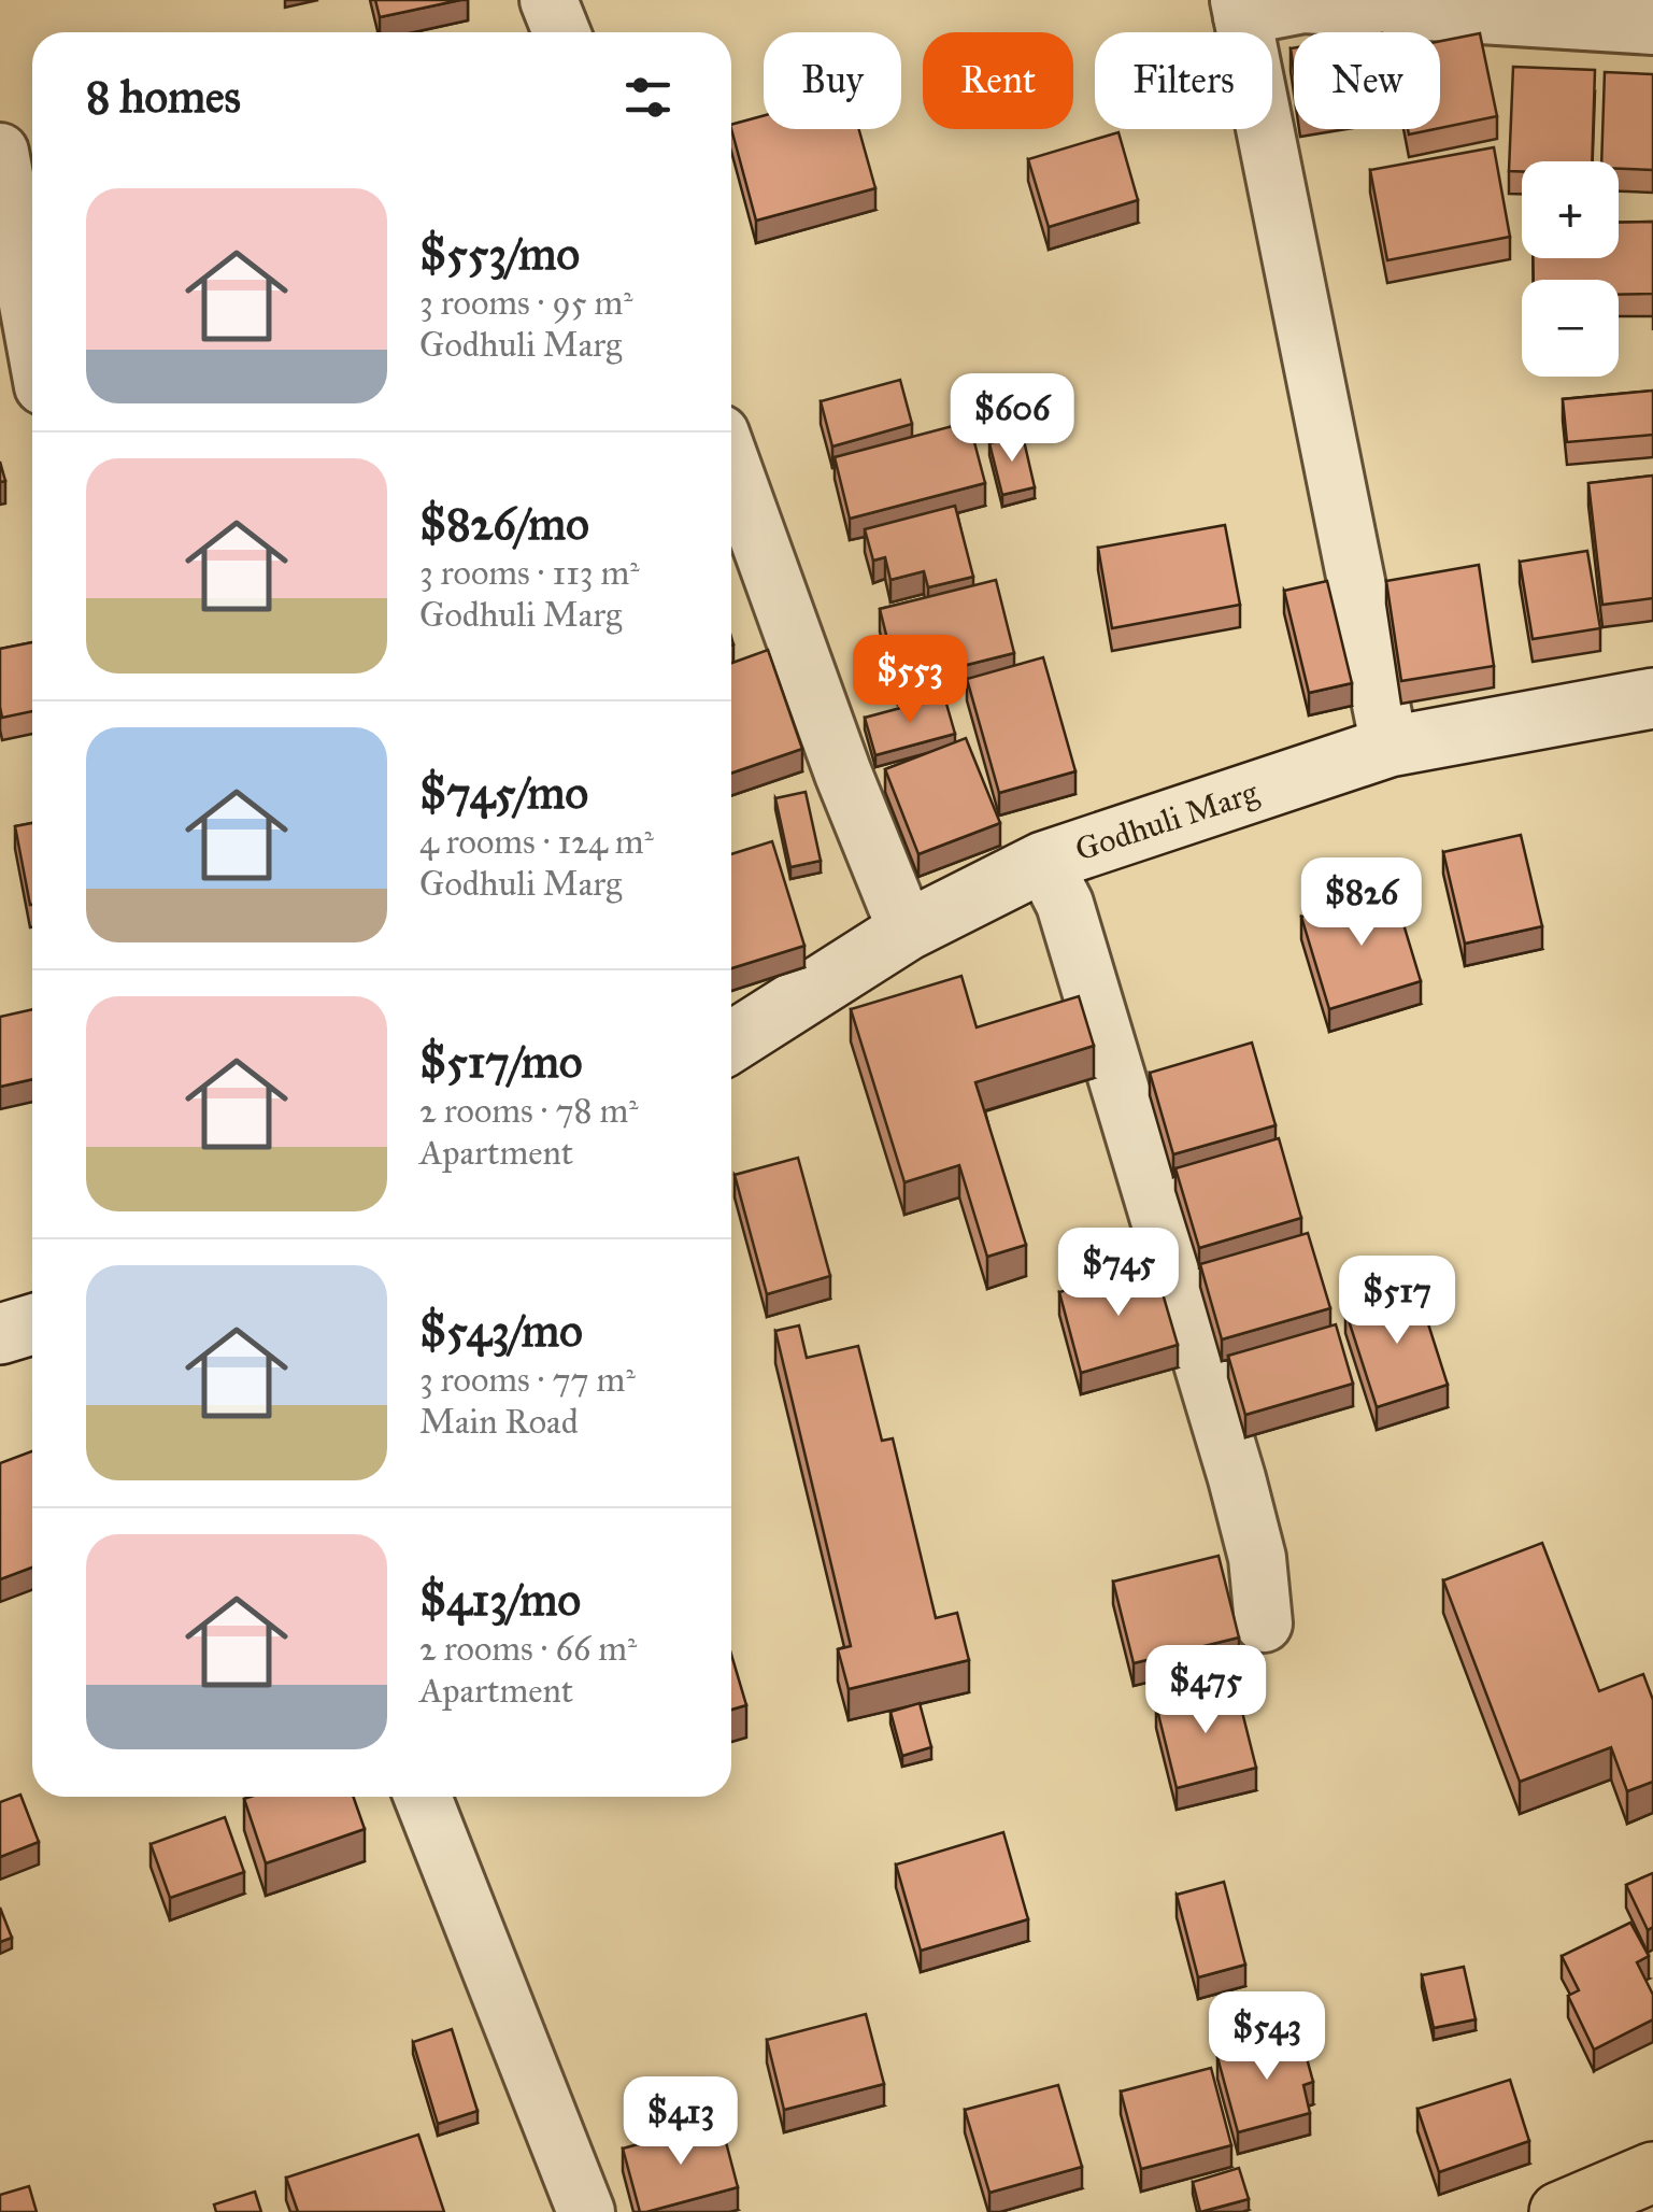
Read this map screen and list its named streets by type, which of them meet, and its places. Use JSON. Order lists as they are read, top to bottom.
{
  "streets": {
    "main road": ["Godhuli Marg"]
  },
  "page": {
    "chip": [
      "Buy",
      "Rent",
      "Filters",
      "New"
    ],
    "heading": "8 homes",
    "map_buttons": ["+", "−"],
    "list": [
      {
        "name": "$553/mo",
        "note": "3 rooms · 95 m² · Godhuli Marg"
      },
      {
        "name": "$826/mo",
        "note": "3 rooms · 113 m² · Godhuli Marg"
      },
      {
        "name": "$745/mo",
        "note": "4 rooms · 124 m² · Godhuli Marg"
      },
      {
        "name": "$517/mo",
        "note": "2 rooms · 78 m² · Apartment"
      },
      {
        "name": "$543/mo",
        "note": "3 rooms · 77 m² · Main Road"
      },
      {
        "name": "$413/mo",
        "note": "2 rooms · 66 m² · Apartment"
      }
    ],
    "price": [
      "$606",
      "$553",
      "$826",
      "$745",
      "$517",
      "$475",
      "$543",
      "$413"
    ]
  }
}
